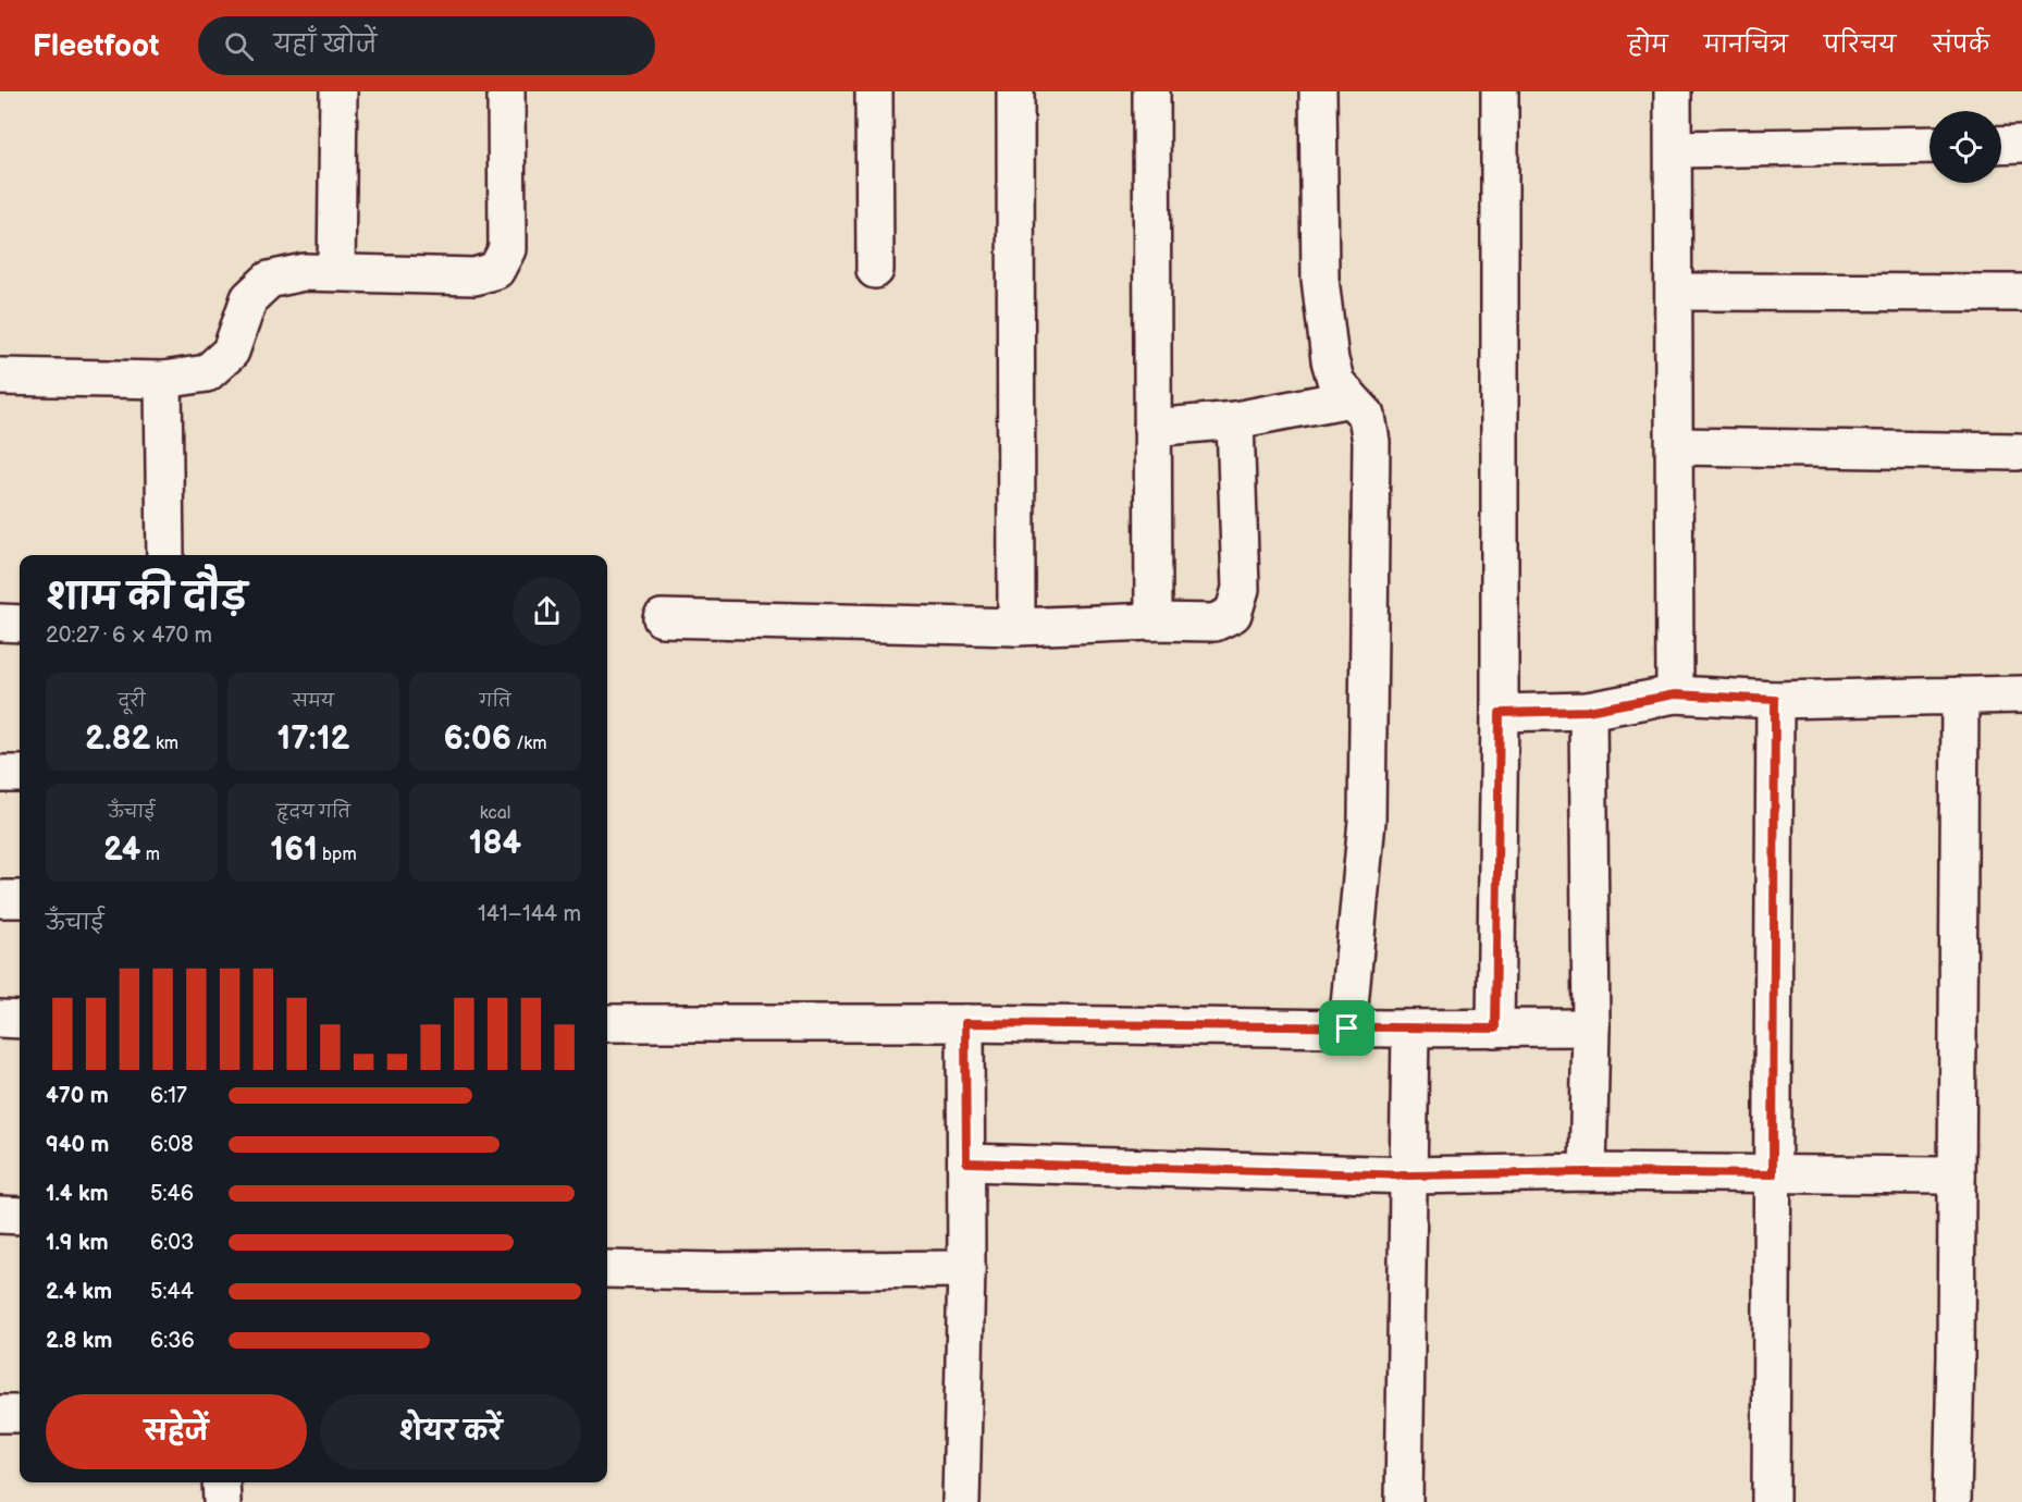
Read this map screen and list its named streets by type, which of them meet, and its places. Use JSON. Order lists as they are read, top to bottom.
{
  "page": {
    "header": "Fleetfoot",
    "search": "यहाँ खोजें",
    "nav": [
      "होम",
      "मानचित्र",
      "परिचय",
      "संपर्क"
    ],
    "heading": ["शाम की दौड़", "20:27 · 6 × 470 m"],
    "stats": [
      ["दूरी", "2.82 km"],
      ["समय", "17:12"],
      ["गति", "6:06 /km"],
      ["ऊँचाई", "24 m"],
      ["हृदय गति", "161 bpm"],
      ["kcal", "184"]
    ],
    "chart": ["ऊँचाई", "141–144 m"],
    "list": [
      {
        "name": "470 m",
        "note": "6:17"
      },
      {
        "name": "940 m",
        "note": "6:08"
      },
      {
        "name": "1.4 km",
        "note": "5:46"
      },
      {
        "name": "1.9 km",
        "note": "6:03"
      },
      {
        "name": "2.4 km",
        "note": "5:44"
      },
      {
        "name": "2.8 km",
        "note": "6:36"
      }
    ],
    "buttons": ["सहेजें", "शेयर करें"]
  }
}
